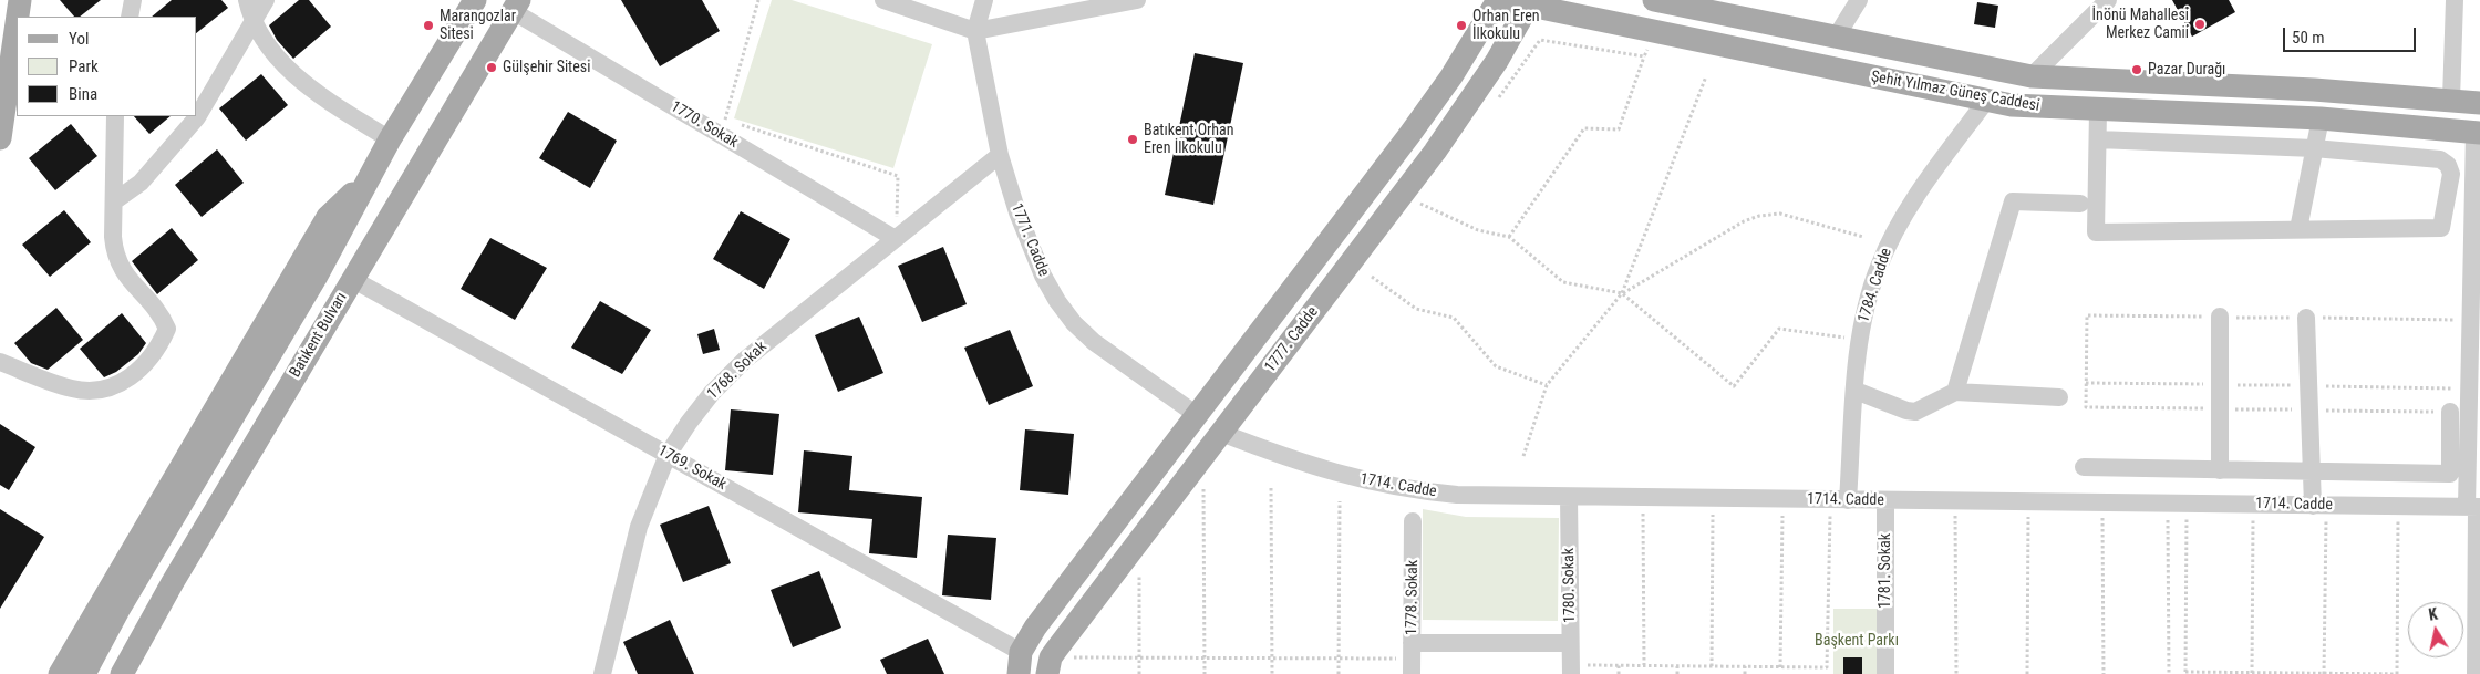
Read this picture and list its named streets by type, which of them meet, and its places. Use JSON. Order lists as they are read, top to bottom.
{
  "streets": {
    "main road": ["Şehit Yılmaz Güneş Caddesi", "Batıkent Bulvarı", "1777. Cadde"],
    "street": [
      "1770. Sokak",
      "1771. Cadde",
      "1784. Cadde",
      "1768. Sokak",
      "1769. Sokak",
      "1714. Cadde",
      "1781. Sokak",
      "1780. Sokak",
      "1778. Sokak"
    ]
  },
  "crossings": [
    ["Şehit Yılmaz Güneş Caddesi", "1784. Cadde"],
    ["Şehit Yılmaz Güneş Caddesi", "1777. Cadde"],
    ["1770. Sokak", "Batıkent Bulvarı"],
    ["1770. Sokak", "1768. Sokak"],
    ["1771. Cadde", "1777. Cadde"],
    ["1771. Cadde", "1768. Sokak"],
    ["1784. Cadde", "1714. Cadde"],
    ["1777. Cadde", "1769. Sokak"],
    ["1777. Cadde", "1714. Cadde"],
    ["1768. Sokak", "1769. Sokak"],
    ["1714. Cadde", "1781. Sokak"],
    ["1714. Cadde", "1780. Sokak"]
  ],
  "parks": ["Başkent Parkı"],
  "places": [
    "İnönü Mahallesi Merkez Camii",
    "Marangozlar Sitesi",
    "Orhan Eren İlkokulu",
    "Gülşehir Sitesi",
    "Pazar Durağı",
    "Batıkent Orhan Eren İlkokulu"
  ],
  "legend": ["Yol", "Park", "Bina"],
  "scale_bar": "50 m",
  "north": "top"
}
